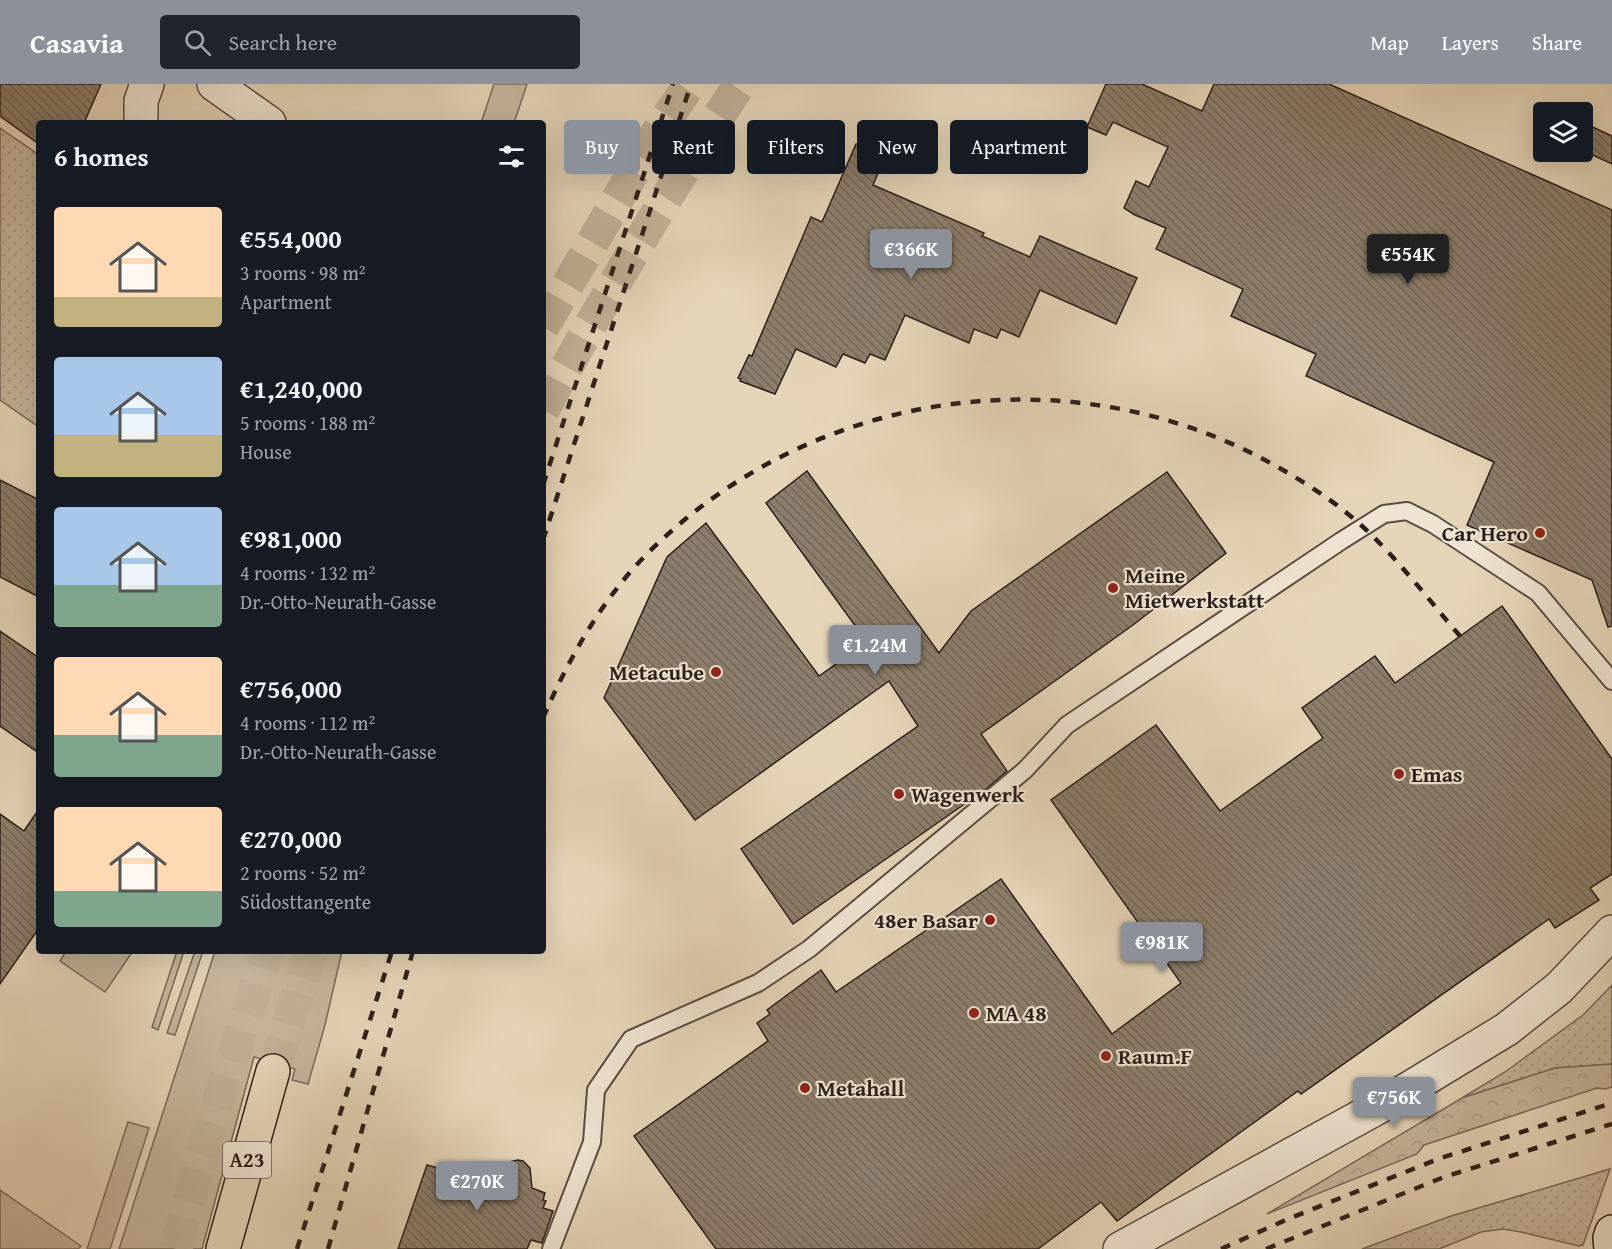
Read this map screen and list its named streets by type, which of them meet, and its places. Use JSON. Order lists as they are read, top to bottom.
{
  "streets": {
    "highway": ["A23"]
  },
  "places": [
    "Car Hero",
    "Meine Mietwerkstatt",
    "Metacube",
    "Emas",
    "Wagenwerk",
    "48er Basar",
    "MA 48",
    "Raum.F",
    "Metahall"
  ],
  "page": {
    "header": "Casavia",
    "search": "Search here",
    "nav": ["Map", "Layers", "Share"],
    "chip": [
      "Buy",
      "Rent",
      "Filters",
      "New",
      "Apartment"
    ],
    "heading": "6 homes",
    "list": [
      {
        "name": "€554,000",
        "note": "3 rooms · 98 m² · Apartment"
      },
      {
        "name": "€1,240,000",
        "note": "5 rooms · 188 m² · House"
      },
      {
        "name": "€981,000",
        "note": "4 rooms · 132 m² · Dr.-Otto-Neurath-Gasse"
      },
      {
        "name": "€756,000",
        "note": "4 rooms · 112 m² · Dr.-Otto-Neurath-Gasse"
      },
      {
        "name": "€270,000",
        "note": "2 rooms · 52 m² · Südosttangente"
      }
    ],
    "price": [
      "€366K",
      "€554K",
      "€1.24M",
      "€981K",
      "€756K",
      "€270K"
    ]
  }
}
